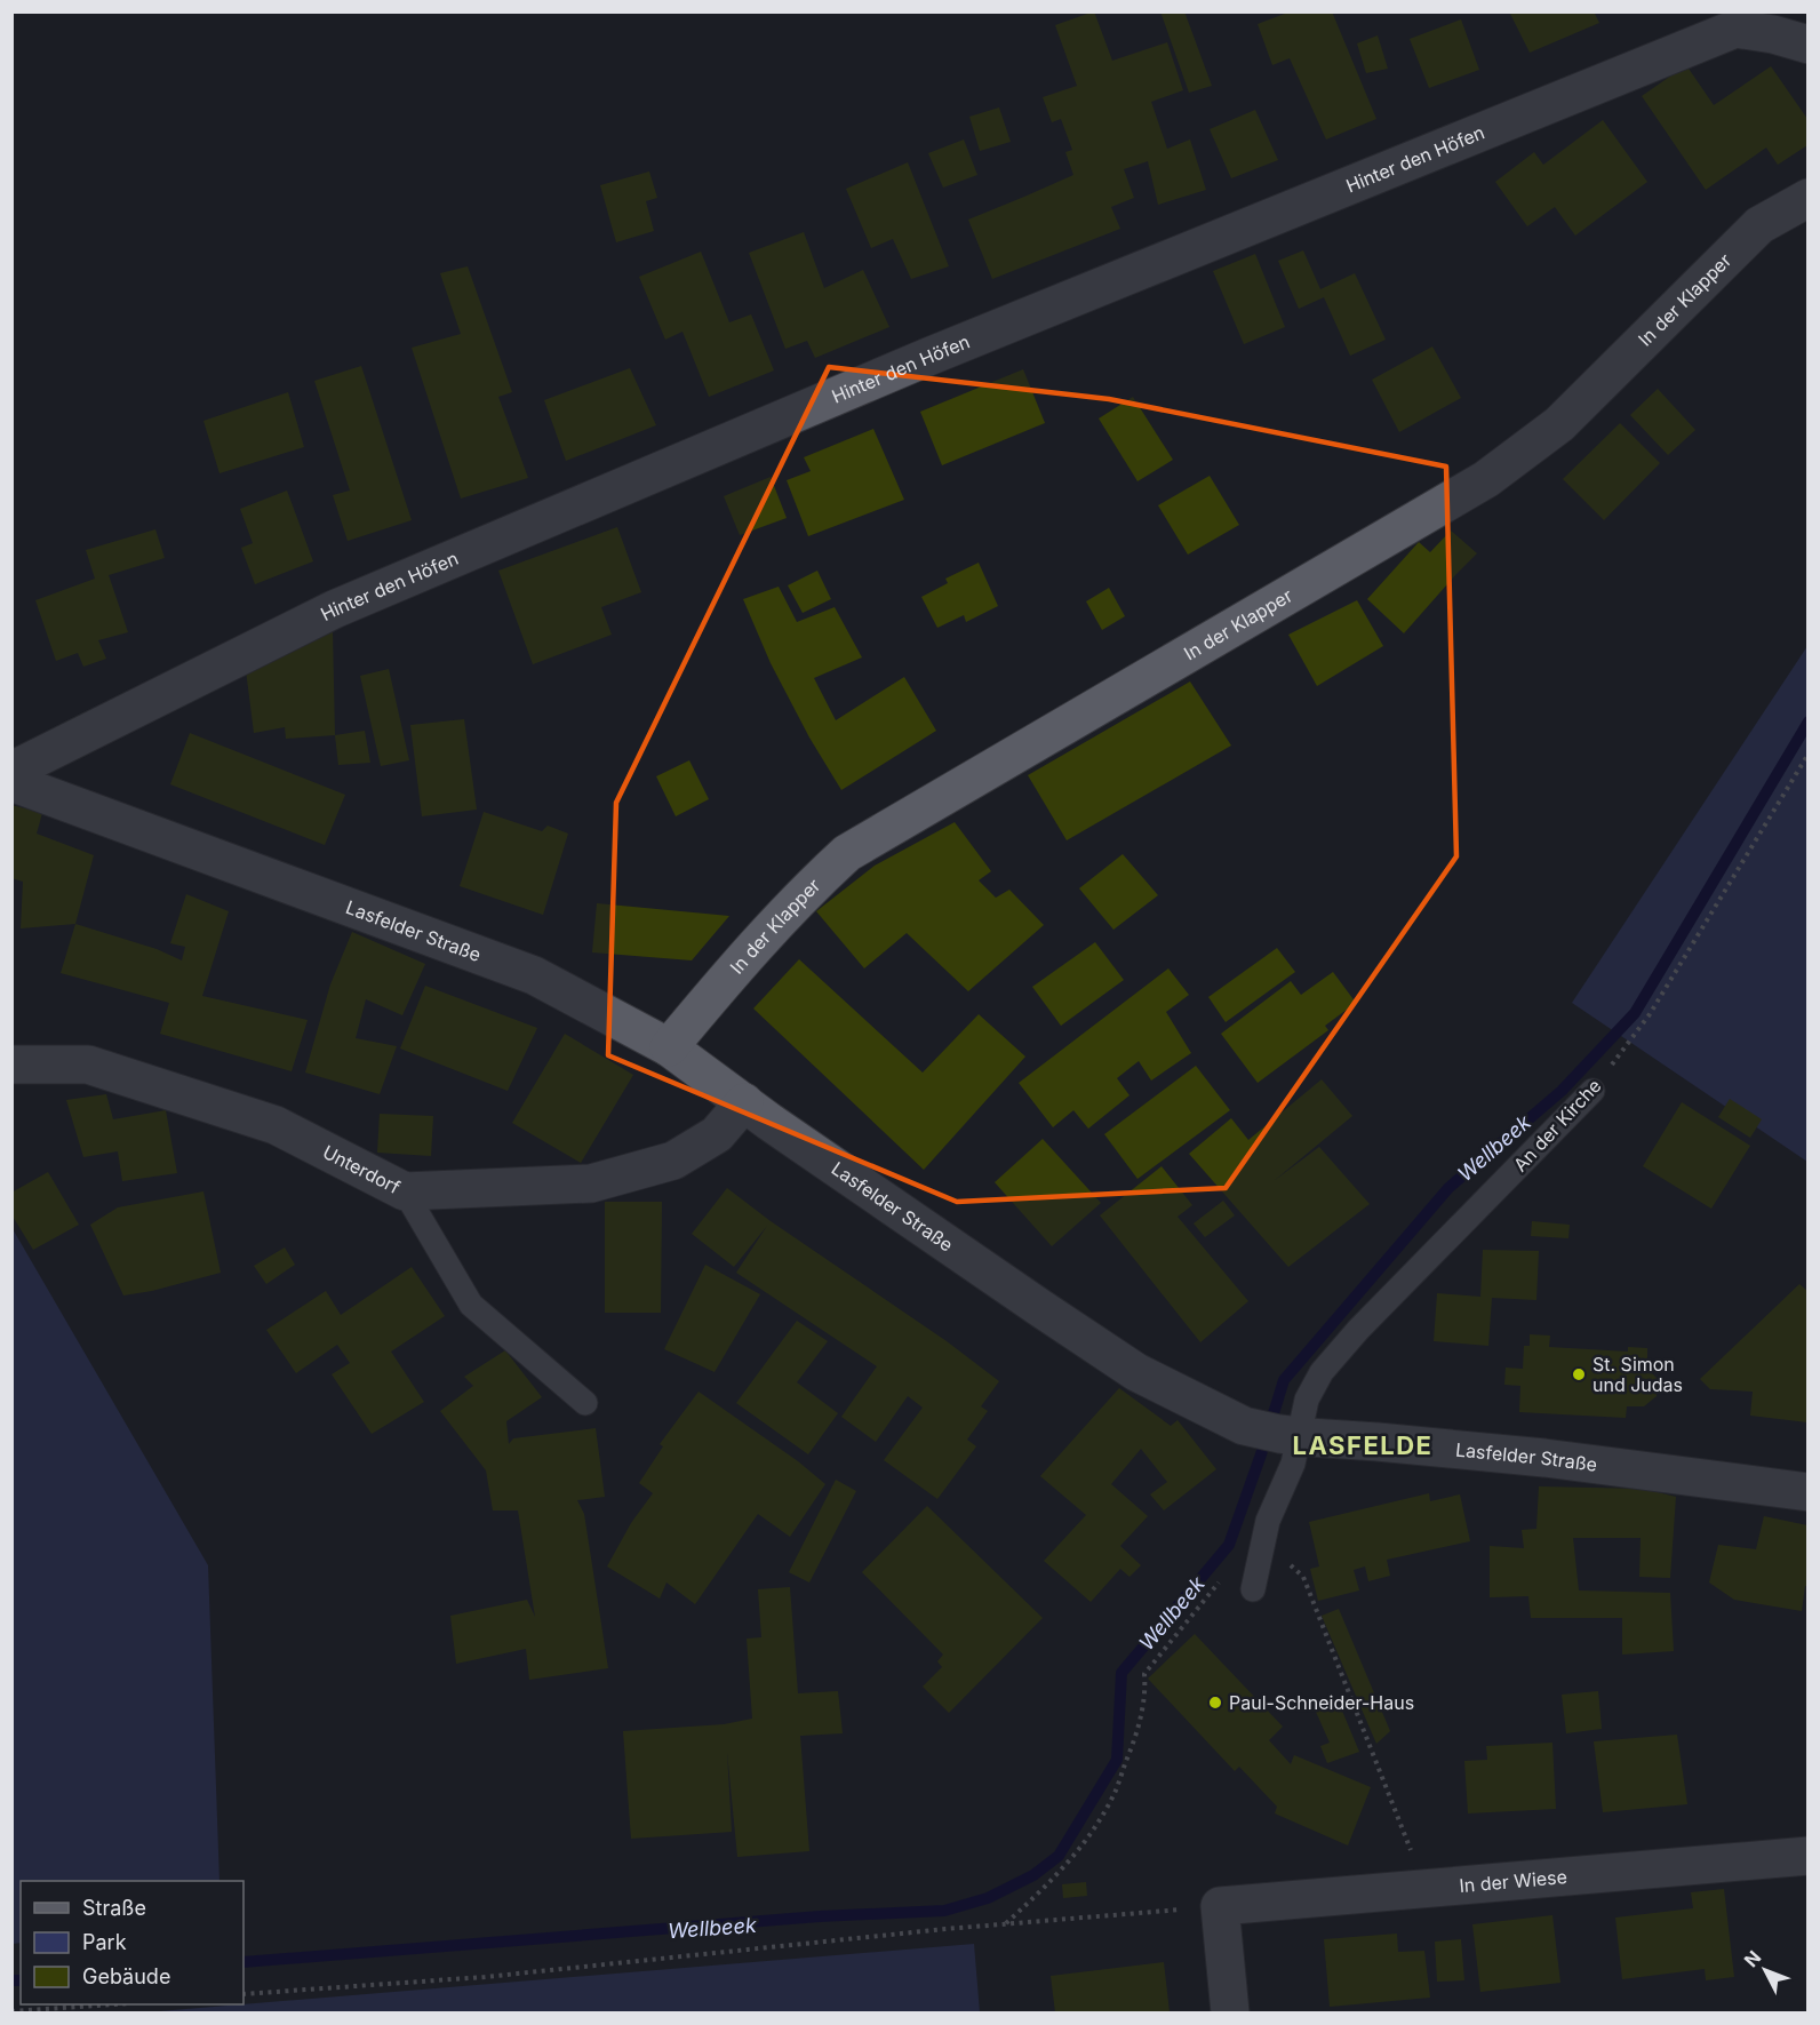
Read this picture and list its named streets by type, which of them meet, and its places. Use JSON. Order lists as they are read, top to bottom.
{
  "streets": {
    "street": [
      "Hinter den Höfen",
      "In der Klapper",
      "Lasfelder Straße",
      "Unterdorf",
      "In der Wiese"
    ],
    "lane": ["An der Kirche"]
  },
  "crossings": [
    ["In der Klapper", "Lasfelder Straße"],
    ["Lasfelder Straße", "An der Kirche"],
    ["Lasfelder Straße", "Unterdorf"]
  ],
  "districts": ["LASFELDE"],
  "water": ["Wellbeek"],
  "places": ["St. Simon und Judas", "Paul-Schneider-Haus"],
  "legend": ["Straße", "Park", "Gebäude"],
  "north": "top left"
}
